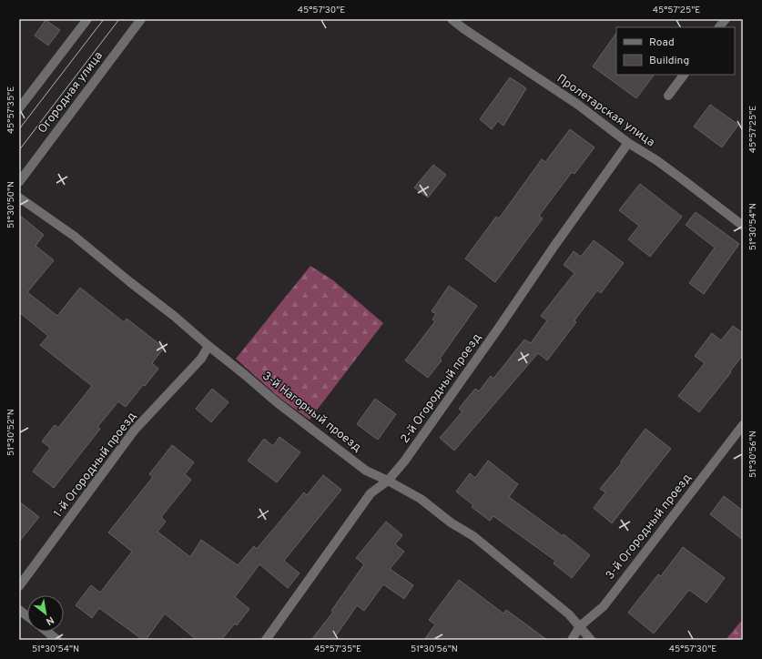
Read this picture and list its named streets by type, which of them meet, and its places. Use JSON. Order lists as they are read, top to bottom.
{
  "streets": {
    "street": [
      "Огородная улица",
      "Пролетарская улица",
      "2-й Огородный проезд",
      "3-й Нагорный проезд",
      "1-й Огородный проезд",
      "3-й Огородный проезд"
    ]
  },
  "crossings": [
    ["Пролетарская улица", "2-й Огородный проезд"],
    ["2-й Огородный проезд", "3-й Нагорный проезд"],
    ["3-й Нагорный проезд", "1-й Огородный проезд"],
    ["3-й Нагорный проезд", "3-й Огородный проезд"]
  ],
  "legend": ["Road", "Building"],
  "north": "bottom right",
  "coordinates": [
    "45°57'30\"E",
    "45°57'25\"E",
    "45°57'35\"E",
    "51°30'50\"N",
    "51°30'54\"N",
    "51°30'52\"N",
    "51°30'56\"N"
  ]
}
